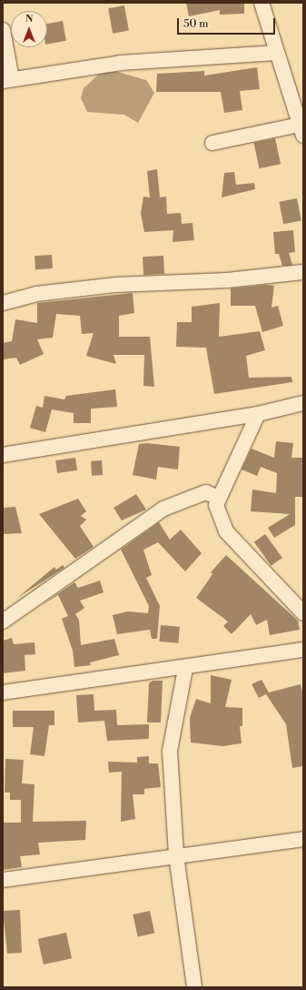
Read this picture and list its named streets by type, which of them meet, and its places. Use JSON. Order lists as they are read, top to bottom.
{
  "scale_bar": "50 m",
  "north": "top"
}
